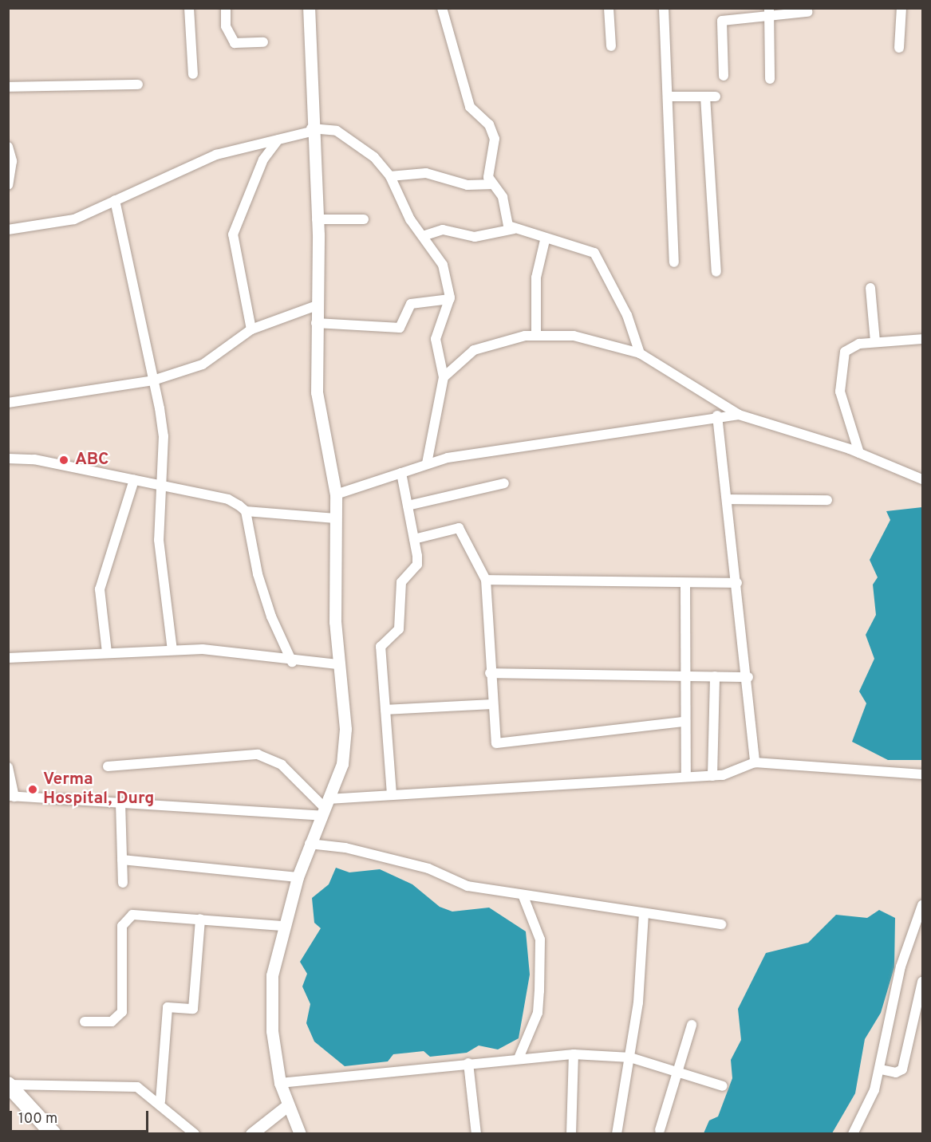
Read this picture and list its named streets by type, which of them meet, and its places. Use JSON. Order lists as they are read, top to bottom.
{
  "places": ["ABC", "Verma Hospital, Durg"],
  "scale_bar": "100 m"
}
